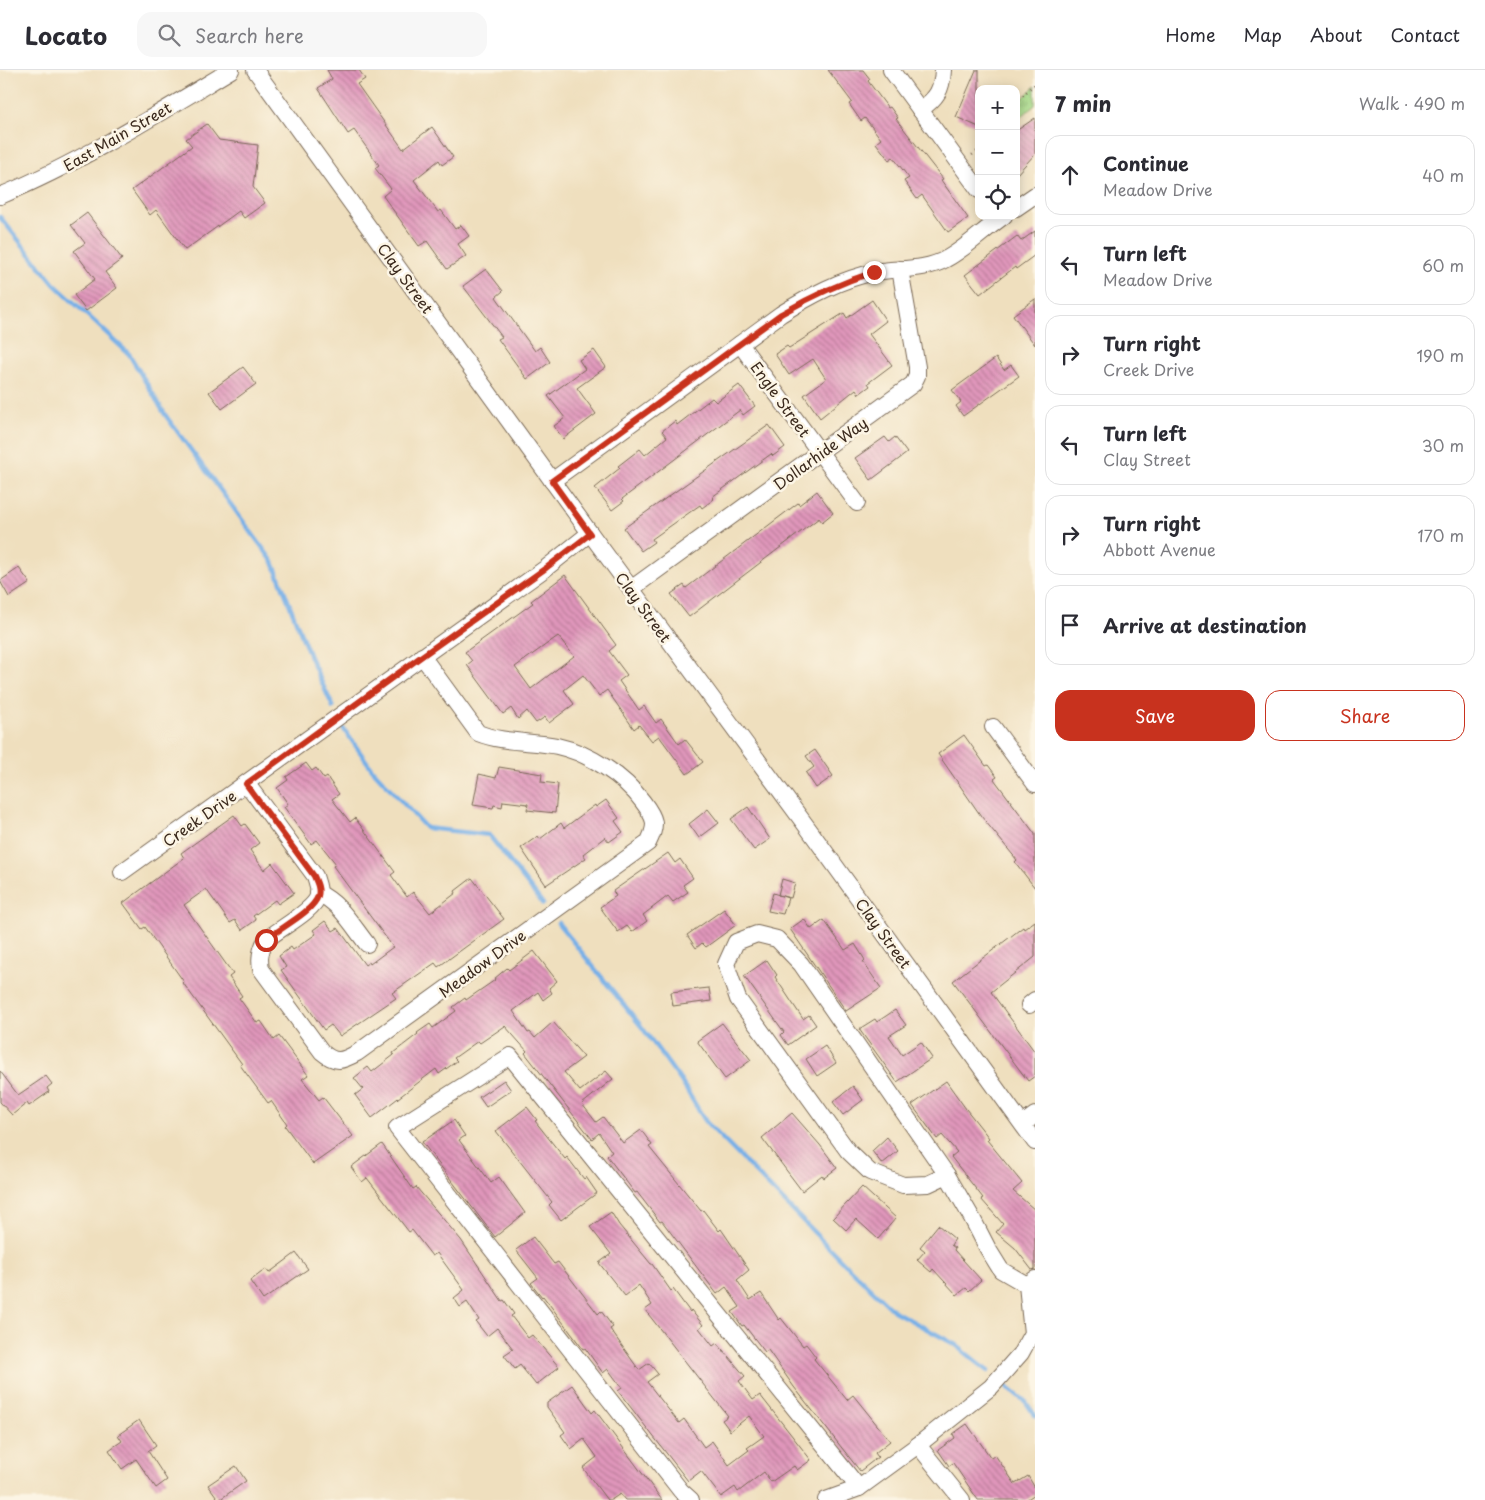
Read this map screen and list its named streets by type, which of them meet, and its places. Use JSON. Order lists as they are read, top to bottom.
{
  "streets": {
    "street": [
      "East Main Street",
      "Clay Street",
      "Engle Street",
      "Dollarhide Way",
      "Creek Drive",
      "Meadow Drive"
    ]
  },
  "crossings": [
    ["Clay Street", "Dollarhide Way"],
    ["Clay Street", "Creek Drive"],
    ["Engle Street", "Dollarhide Way"],
    ["Creek Drive", "Meadow Drive"]
  ],
  "page": {
    "header": "Locato",
    "search": "Search here",
    "nav": [
      "Home",
      "Map",
      "About",
      "Contact"
    ],
    "heading": ["7 min", "Walk · 490 m"],
    "map_buttons": ["+", "−"],
    "list": [
      ["Continue", "Meadow Drive", "40 m"],
      ["Turn left", "Meadow Drive", "60 m"],
      ["Turn right", "Creek Drive", "190 m"],
      ["Turn left", "Clay Street", "30 m"],
      ["Turn right", "Abbott Avenue", "170 m"],
      "Arrive at destination"
    ],
    "buttons": ["Save", "Share"]
  }
}
